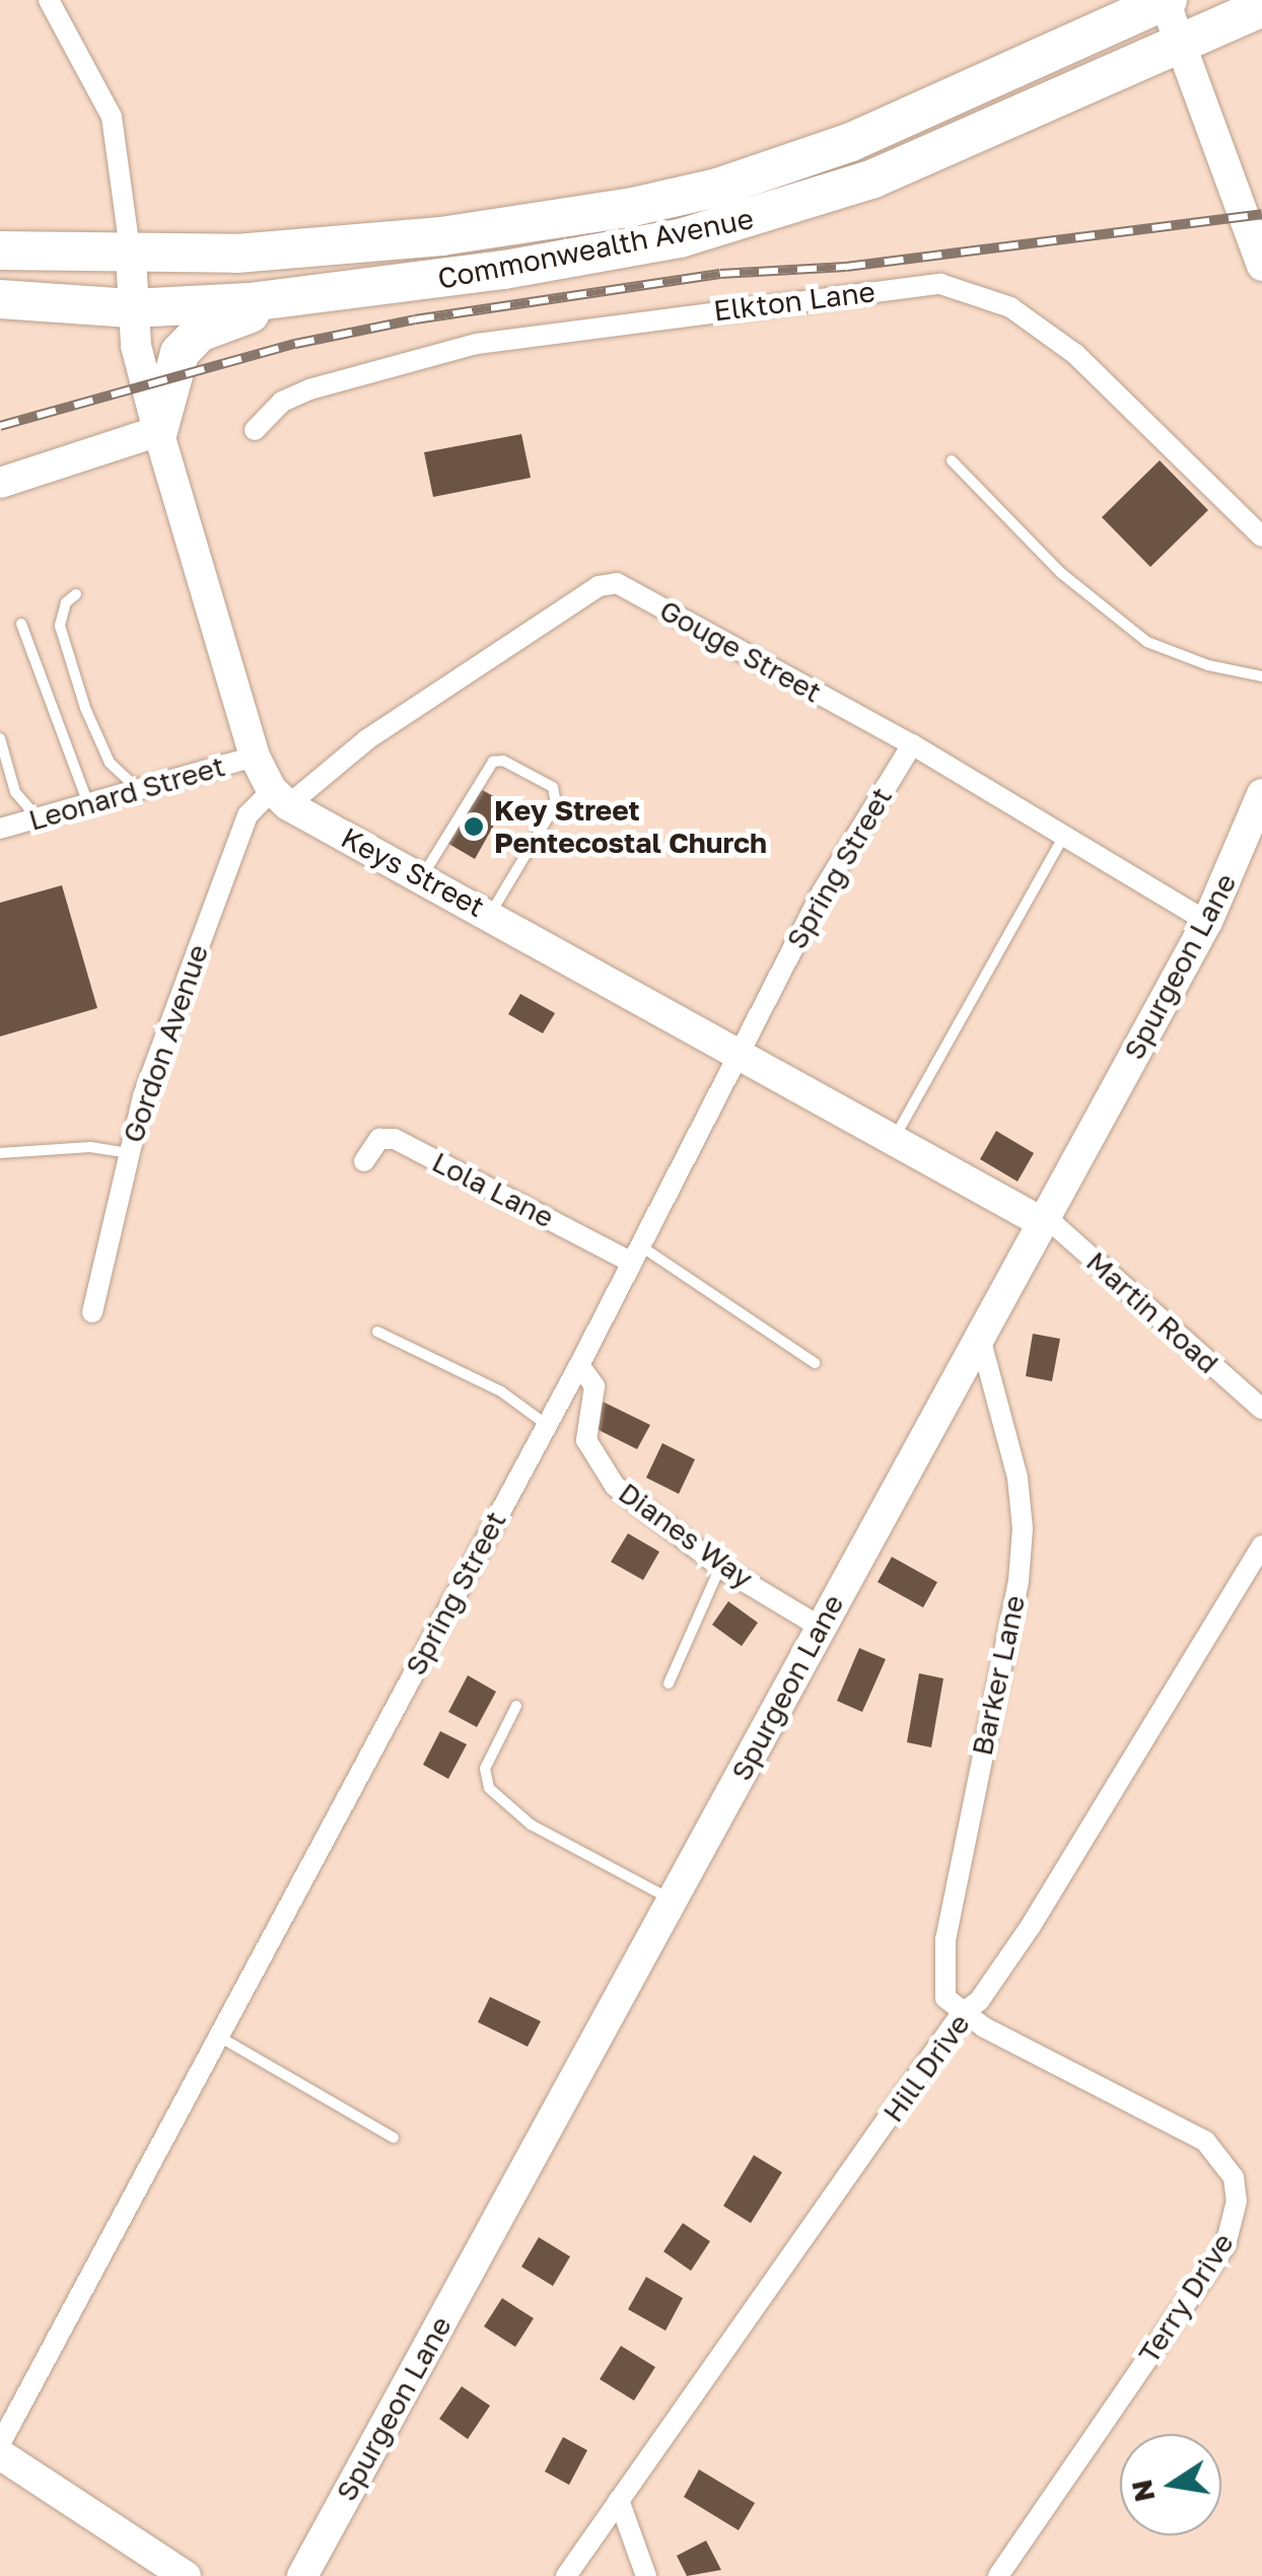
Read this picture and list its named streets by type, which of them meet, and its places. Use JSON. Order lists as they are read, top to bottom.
{
  "streets": {
    "highway": ["Commonwealth Avenue"],
    "street": [
      "Elkton Lane",
      "Gouge Street",
      "Leonard Street",
      "Spring Street",
      "Keys Street",
      "Spurgeon Lane",
      "Gordon Avenue",
      "Lola Lane",
      "Martin Road",
      "Dianes Way",
      "Barker Lane",
      "Hill Drive",
      "Terry Drive"
    ]
  },
  "crossings": [
    ["Gouge Street", "Spring Street"],
    ["Gouge Street", "Keys Street"],
    ["Gouge Street", "Spurgeon Lane"],
    ["Gouge Street", "Gordon Avenue"],
    ["Spring Street", "Keys Street"],
    ["Spring Street", "Lola Lane"],
    ["Spring Street", "Dianes Way"],
    ["Keys Street", "Spurgeon Lane"],
    ["Keys Street", "Gordon Avenue"],
    ["Keys Street", "Martin Road"],
    ["Spurgeon Lane", "Martin Road"],
    ["Spurgeon Lane", "Dianes Way"],
    ["Spurgeon Lane", "Barker Lane"],
    ["Barker Lane", "Hill Drive"],
    ["Barker Lane", "Terry Drive"],
    ["Hill Drive", "Terry Drive"]
  ],
  "places": ["Key Street Pentecostal Church"],
  "north": "left"
}
